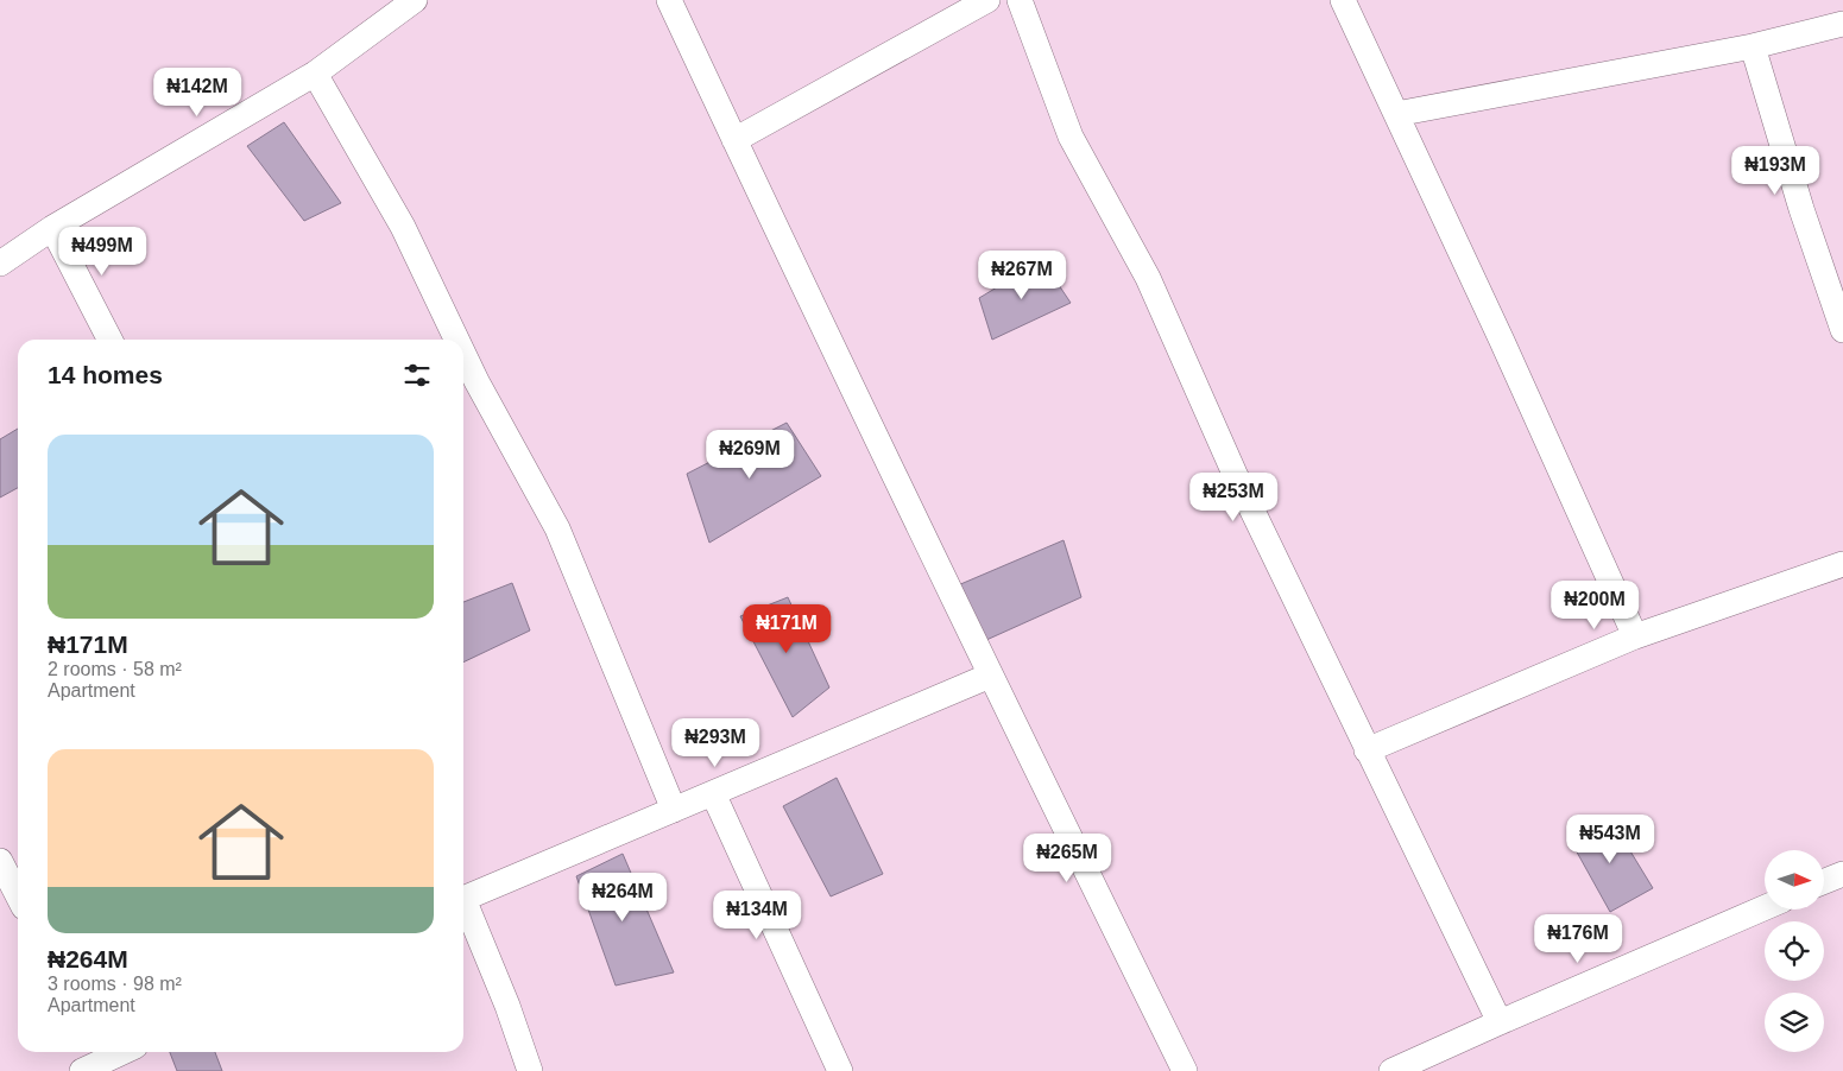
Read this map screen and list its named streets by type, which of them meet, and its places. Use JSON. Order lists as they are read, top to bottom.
{
  "north": "right",
  "page": {
    "price": [
      "₦142M",
      "₦193M",
      "₦499M",
      "₦267M",
      "₦269M",
      "₦253M",
      "₦200M",
      "₦171M",
      "₦293M",
      "₦543M",
      "₦265M",
      "₦264M",
      "₦134M",
      "₦176M"
    ],
    "heading": "14 homes",
    "list": [
      {
        "name": "₦171M",
        "note": "2 rooms · 58 m² · Apartment"
      },
      {
        "name": "₦264M",
        "note": "3 rooms · 98 m² · Apartment"
      }
    ]
  }
}
